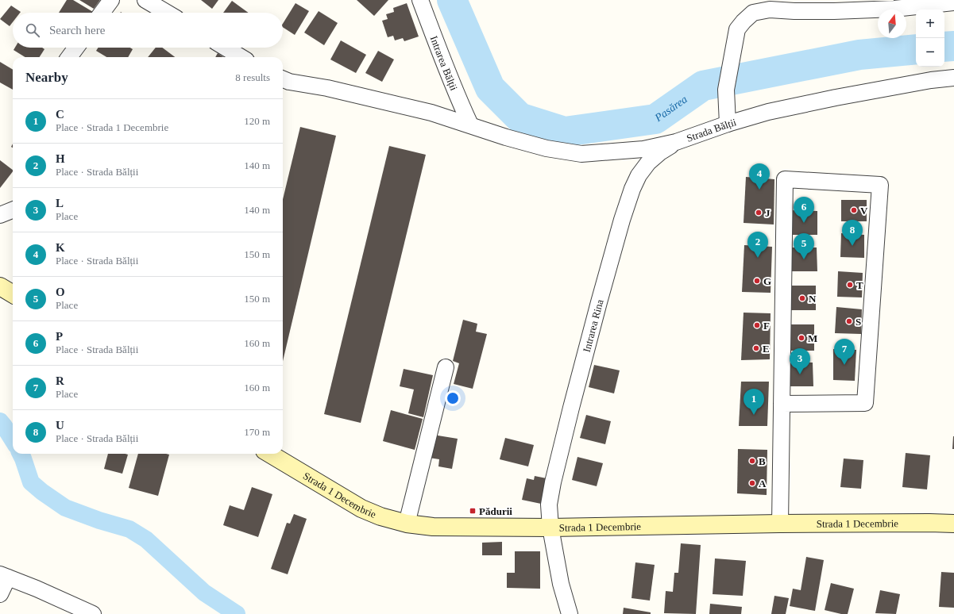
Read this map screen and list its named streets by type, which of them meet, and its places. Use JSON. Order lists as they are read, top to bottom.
{
  "streets": {
    "main road": ["Strada 1 Decembrie"],
    "street": ["Intrarea Bălții", "Strada Bălții", "Intrarea Rina"]
  },
  "crossings": [
    ["Intrarea Bălții", "Strada Bălții"],
    ["Strada Bălții", "Intrarea Rina"],
    ["Intrarea Rina", "Strada 1 Decembrie"]
  ],
  "water": ["Pasărea"],
  "places": {
    "other": [
      "V",
      "J",
      "G",
      "T",
      "N",
      "S",
      "F",
      "M",
      "E",
      "B",
      "A"
    ],
    "transit": ["Pădurii"]
  },
  "north": "top",
  "page": {
    "map_buttons": ["+", "−"],
    "search": "Search here",
    "heading": ["Nearby", "8 results"],
    "list": [
      {
        "mark": "1",
        "name": "C",
        "note": "Place · Strada 1 Decembrie",
        "value": "120 m"
      },
      {
        "mark": "2",
        "name": "H",
        "note": "Place · Strada Bălții",
        "value": "140 m"
      },
      {
        "mark": "3",
        "name": "L",
        "note": "Place",
        "value": "140 m"
      },
      {
        "mark": "4",
        "name": "K",
        "note": "Place · Strada Bălții",
        "value": "150 m"
      },
      {
        "mark": "5",
        "name": "O",
        "note": "Place",
        "value": "150 m"
      },
      {
        "mark": "6",
        "name": "P",
        "note": "Place · Strada Bălții",
        "value": "160 m"
      },
      {
        "mark": "7",
        "name": "R",
        "note": "Place",
        "value": "160 m"
      },
      {
        "mark": "8",
        "name": "U",
        "note": "Place · Strada Bălții",
        "value": "170 m"
      }
    ],
    "pins": [
      "4",
      "6",
      "8",
      "2",
      "5",
      "7",
      "3",
      "1"
    ]
  }
}
